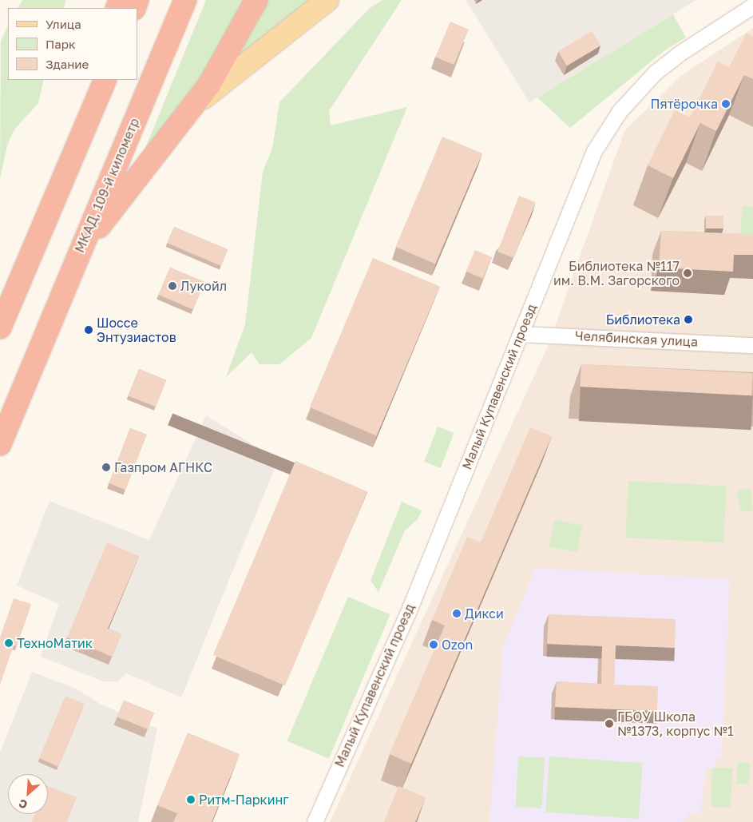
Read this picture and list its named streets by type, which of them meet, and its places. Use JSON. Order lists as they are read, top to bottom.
{
  "streets": {
    "highway": ["МКАД, 109-й километр"],
    "street": ["Челябинская улица", "Малый Купавенский проезд"]
  },
  "crossings": [
    ["Челябинская улица", "Малый Купавенский проезд"]
  ],
  "places": [
    "Пятёрочка",
    "Библиотека №117 им. В.М. Загорского",
    "Лукойл",
    "Библиотека",
    "Шоссе Энтузиастов",
    "Газпром АГНКС",
    "Дикси",
    "ТехноМатик",
    "Ozon",
    "ГБОУ Школа №1373, корпус №1",
    "Ритм-Паркинг"
  ],
  "legend": ["Улица", "Парк", "Здание"],
  "north": "bottom left"
}
